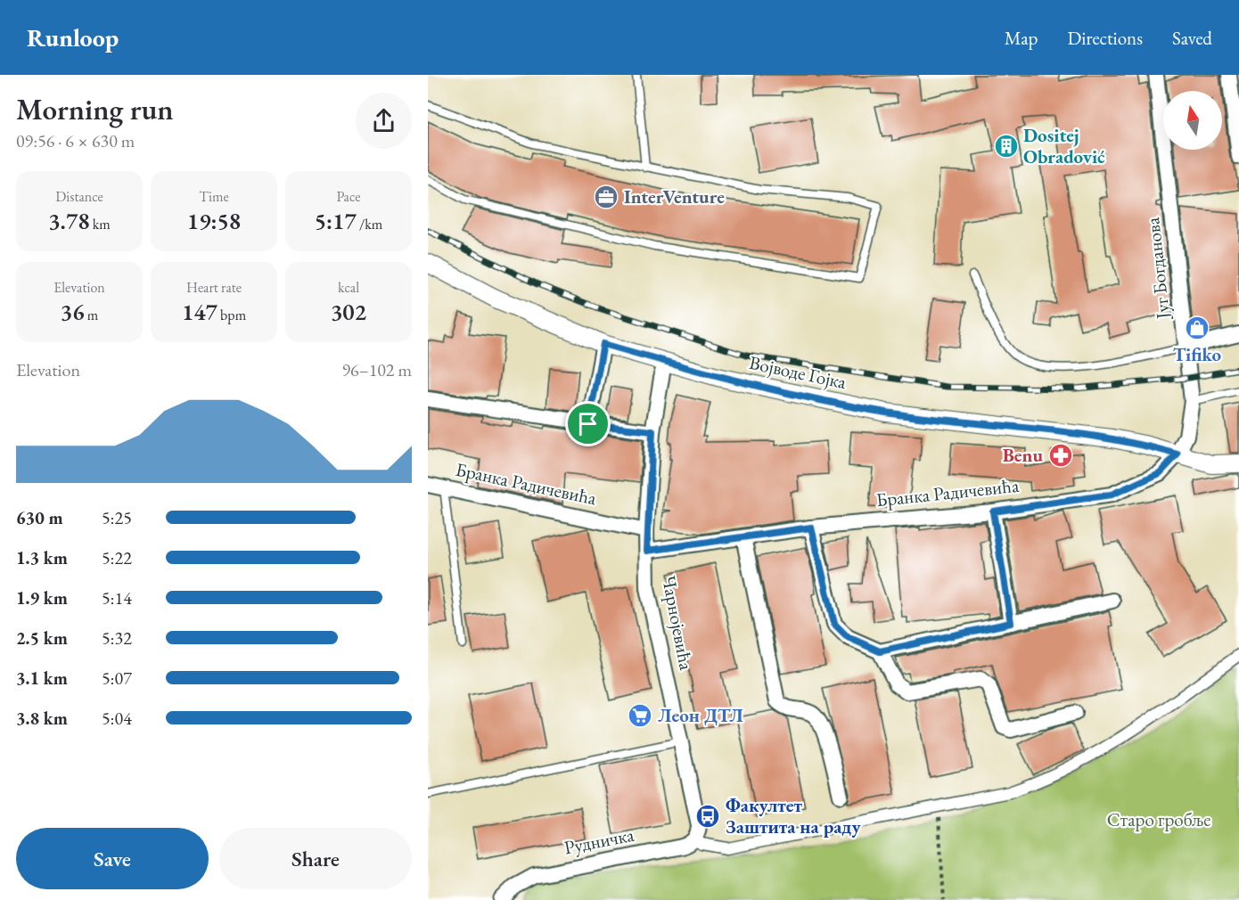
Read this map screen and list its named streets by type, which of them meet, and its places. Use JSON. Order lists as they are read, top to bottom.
{
  "streets": {
    "street": [
      "Југ Богданова",
      "Војводе Гојка",
      "Бранка Радичевића",
      "Чарнојевића",
      "Рудничка"
    ]
  },
  "crossings": [
    ["Југ Богданова", "Војводе Гојка"],
    ["Југ Богданова", "Бранка Радичевића"],
    ["Војводе Гојка", "Бранка Радичевића"],
    ["Војводе Гојка", "Чарнојевића"],
    ["Бранка Радичевића", "Чарнојевића"],
    ["Чарнојевића", "Рудничка"]
  ],
  "parks": ["Старо гробље"],
  "places": {
    "building": ["Dositej Obradović"],
    "office": ["InterVenture"],
    "shop": ["Tifiko"],
    "pharmacy": ["Benu"],
    "supermarket": ["Леон ДТЛ"],
    "bus stop": ["Факултет Заштита на раду"]
  },
  "north": "top",
  "page": {
    "header": "Runloop",
    "nav": ["Map", "Directions", "Saved"],
    "heading": ["Morning run", "09:56 · 6 × 630 m"],
    "stats": [
      ["Distance", "3.78 km"],
      ["Time", "19:58"],
      ["Pace", "5:17 /km"],
      ["Elevation", "36 m"],
      ["Heart rate", "147 bpm"],
      ["kcal", "302"]
    ],
    "chart": ["Elevation", "96–102 m"],
    "list": [
      {
        "name": "630 m",
        "note": "5:25"
      },
      {
        "name": "1.3 km",
        "note": "5:22"
      },
      {
        "name": "1.9 km",
        "note": "5:14"
      },
      {
        "name": "2.5 km",
        "note": "5:32"
      },
      {
        "name": "3.1 km",
        "note": "5:07"
      },
      {
        "name": "3.8 km",
        "note": "5:04"
      }
    ],
    "buttons": ["Save", "Share"]
  }
}
